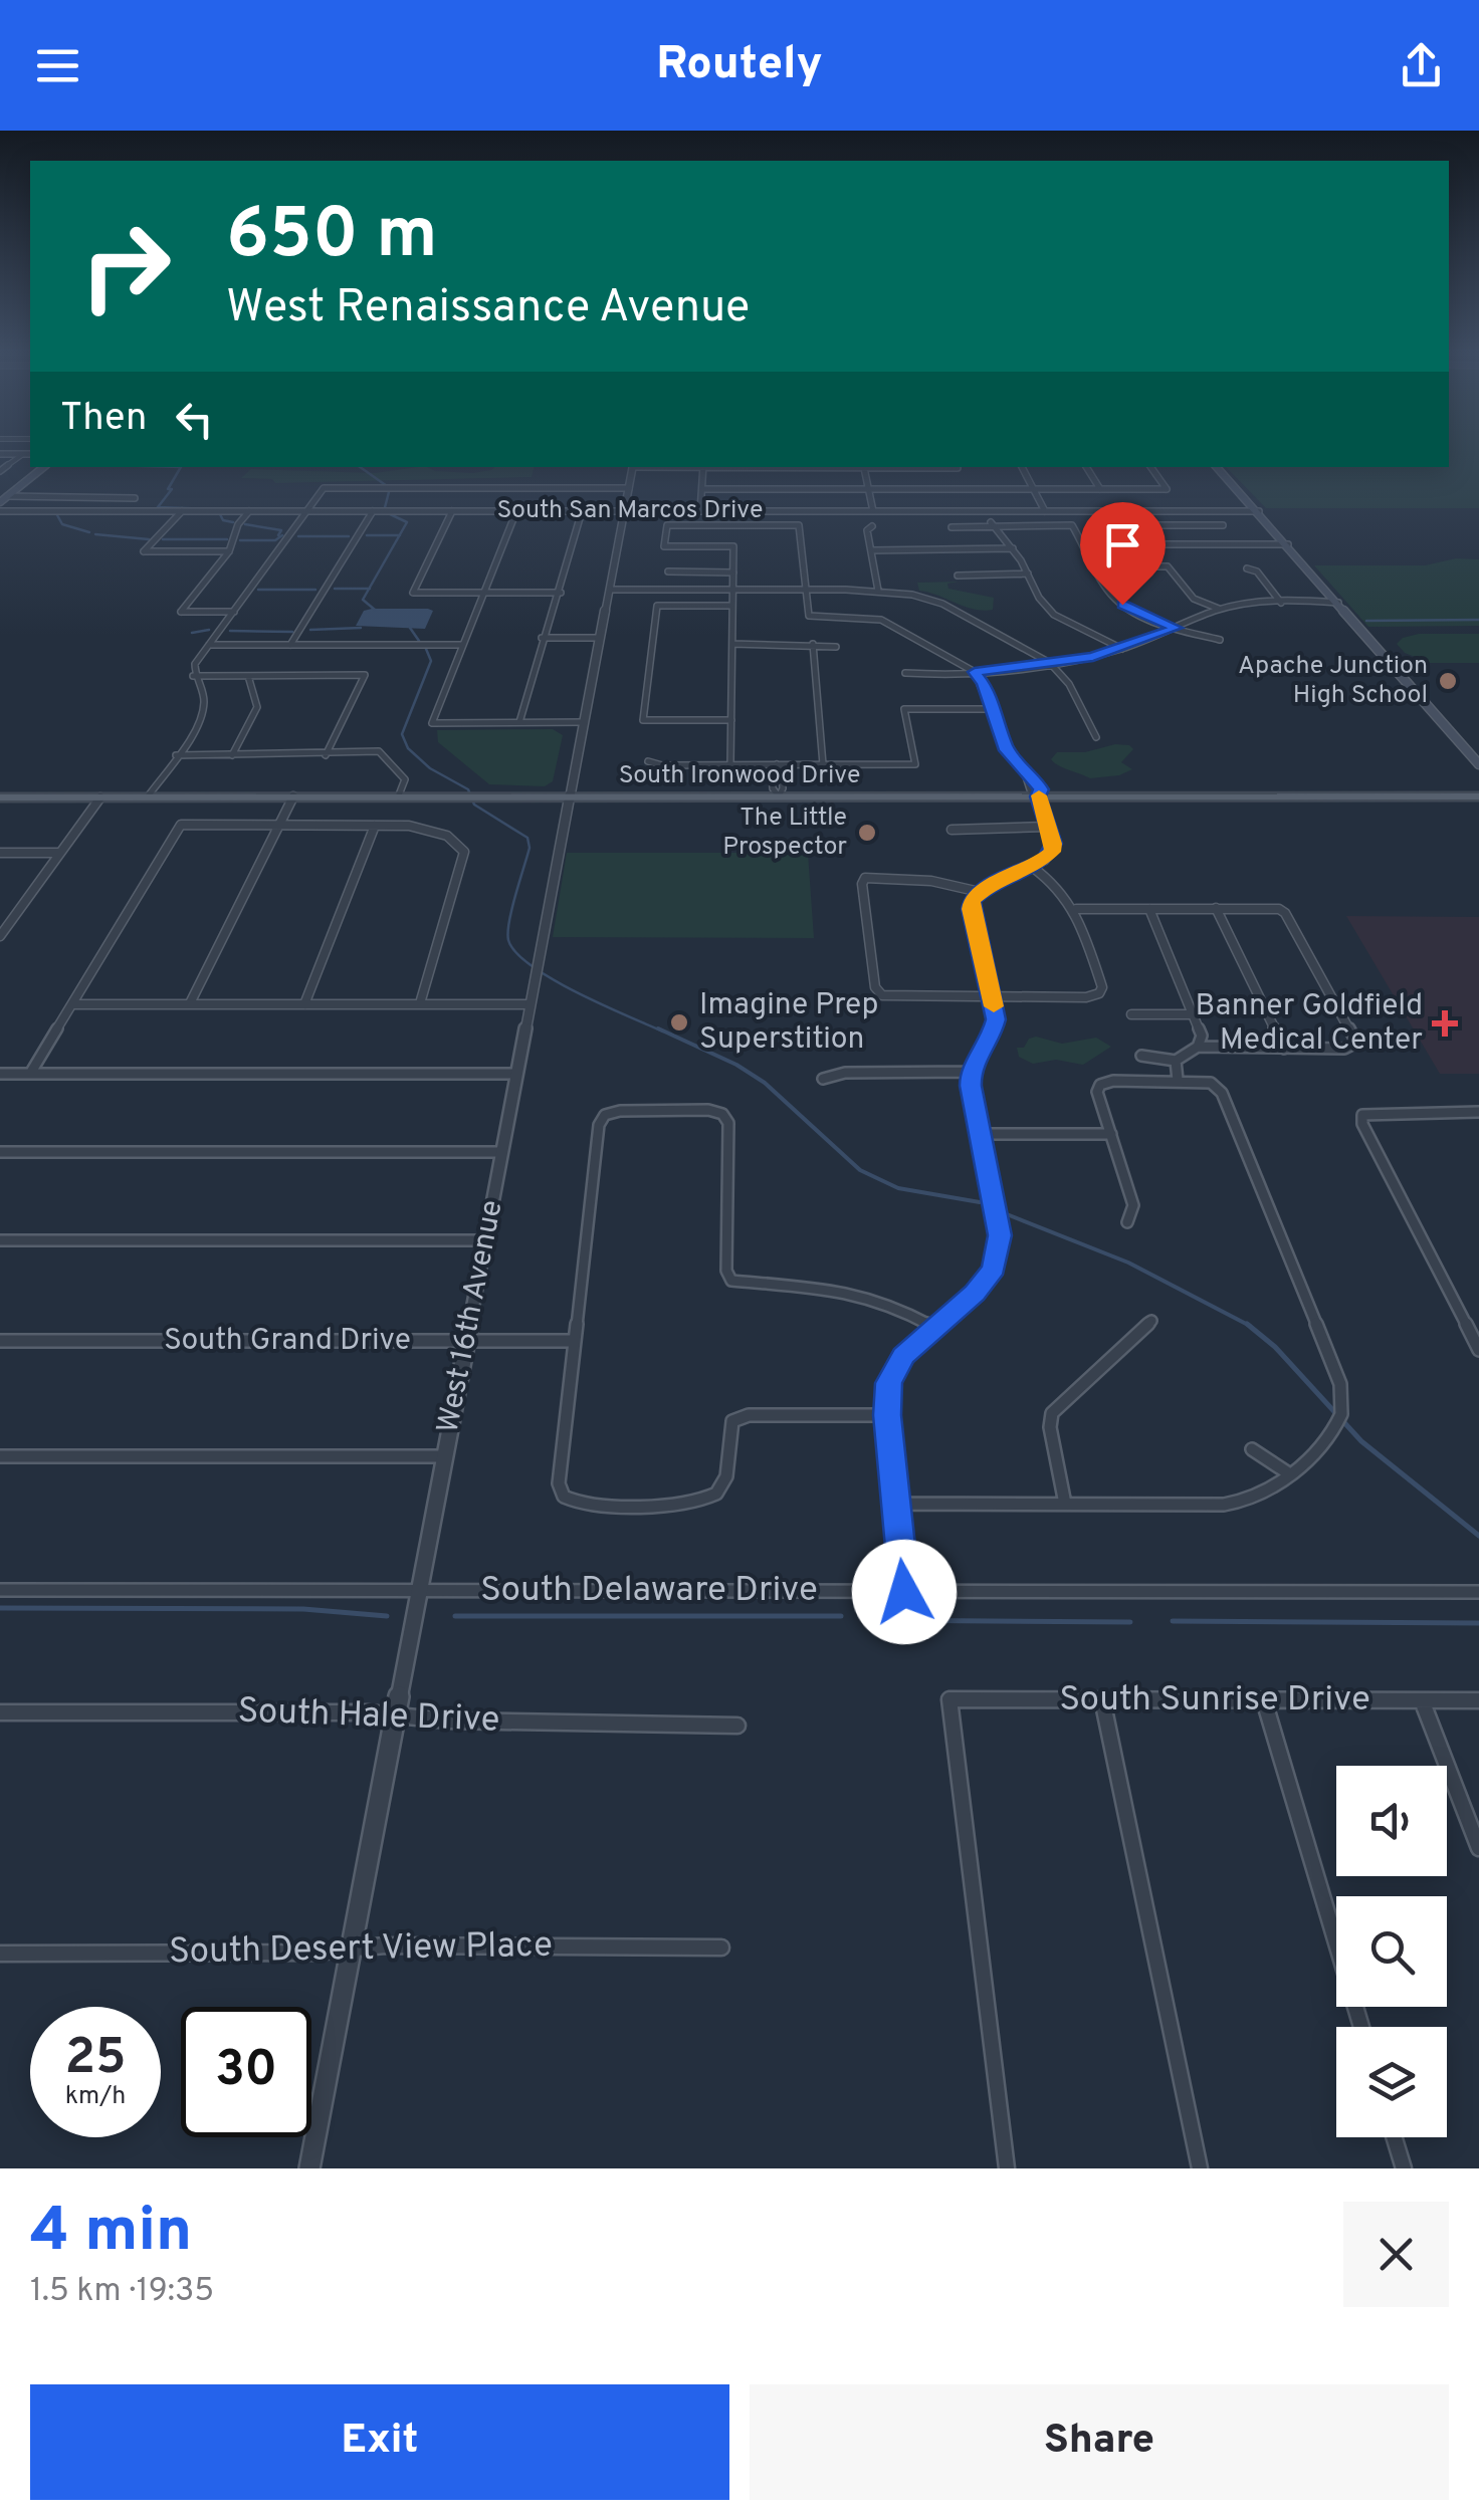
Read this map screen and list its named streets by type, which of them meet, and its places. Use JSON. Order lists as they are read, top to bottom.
{
  "streets": {
    "main road": ["South Ironwood Drive"],
    "street": [
      "South San Marcos Drive",
      "West 16th Avenue",
      "South Grand Drive",
      "South Delaware Drive",
      "South Sunrise Drive",
      "South Hale Drive",
      "South Desert View Place"
    ]
  },
  "crossings": [
    ["South San Marcos Drive", "West 16th Avenue"],
    ["South Ironwood Drive", "West 16th Avenue"],
    ["West 16th Avenue", "South Grand Drive"],
    ["West 16th Avenue", "South Delaware Drive"],
    ["West 16th Avenue", "South Hale Drive"],
    ["West 16th Avenue", "South Desert View Place"]
  ],
  "places": {
    "other": ["Apache Junction High School", "The Little Prospector", "Imagine Prep Superstition"],
    "health": ["Banner Goldfield Medical Center"]
  },
  "page": {
    "header": "Routely",
    "turn": ["650 m", "West Renaissance Avenue"],
    "then": "Then",
    "speed": "25 km/h",
    "limit": "30",
    "heading": ["4 min", "1.5 km · 19:35"],
    "buttons": ["Exit", "Share"]
  }
}
